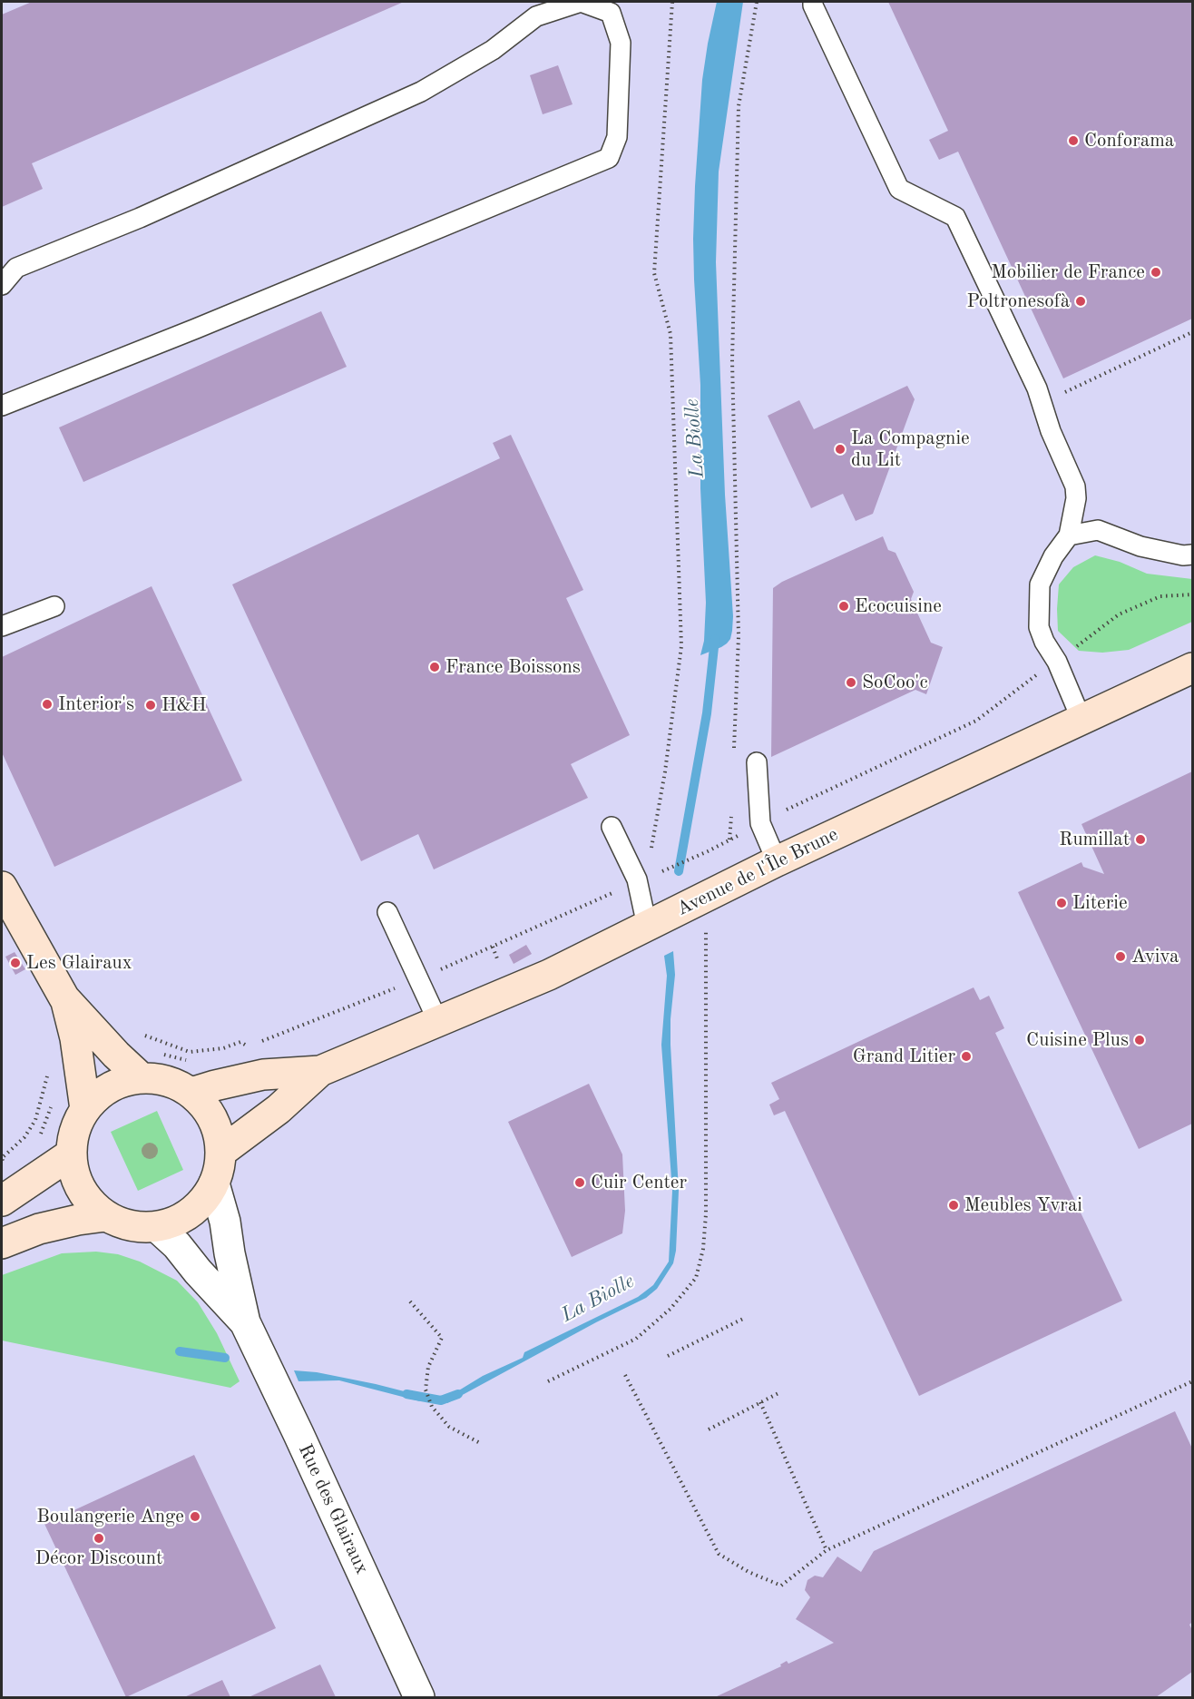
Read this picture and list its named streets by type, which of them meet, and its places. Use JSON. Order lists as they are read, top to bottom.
{
  "streets": {
    "street": ["Avenue de l'Île Brune", "Rue des Glairaux"]
  },
  "crossings": [
    ["Avenue de l'Île Brune", "Rue des Glairaux"]
  ],
  "water": ["La Biolle"],
  "places": [
    "Conforama",
    "Mobilier de France",
    "Poltronesofà",
    "La Compagnie du Lit",
    "Ecocuisine",
    "France Boissons",
    "SoCoo'c",
    "Interior's",
    "H&H",
    "Rumillat",
    "Literie",
    "Aviva",
    "Les Glairaux",
    "Cuisine Plus",
    "Grand Litier",
    "Cuir Center",
    "Meubles Yvrai",
    "Boulangerie Ange",
    "Décor Discount"
  ]
}
